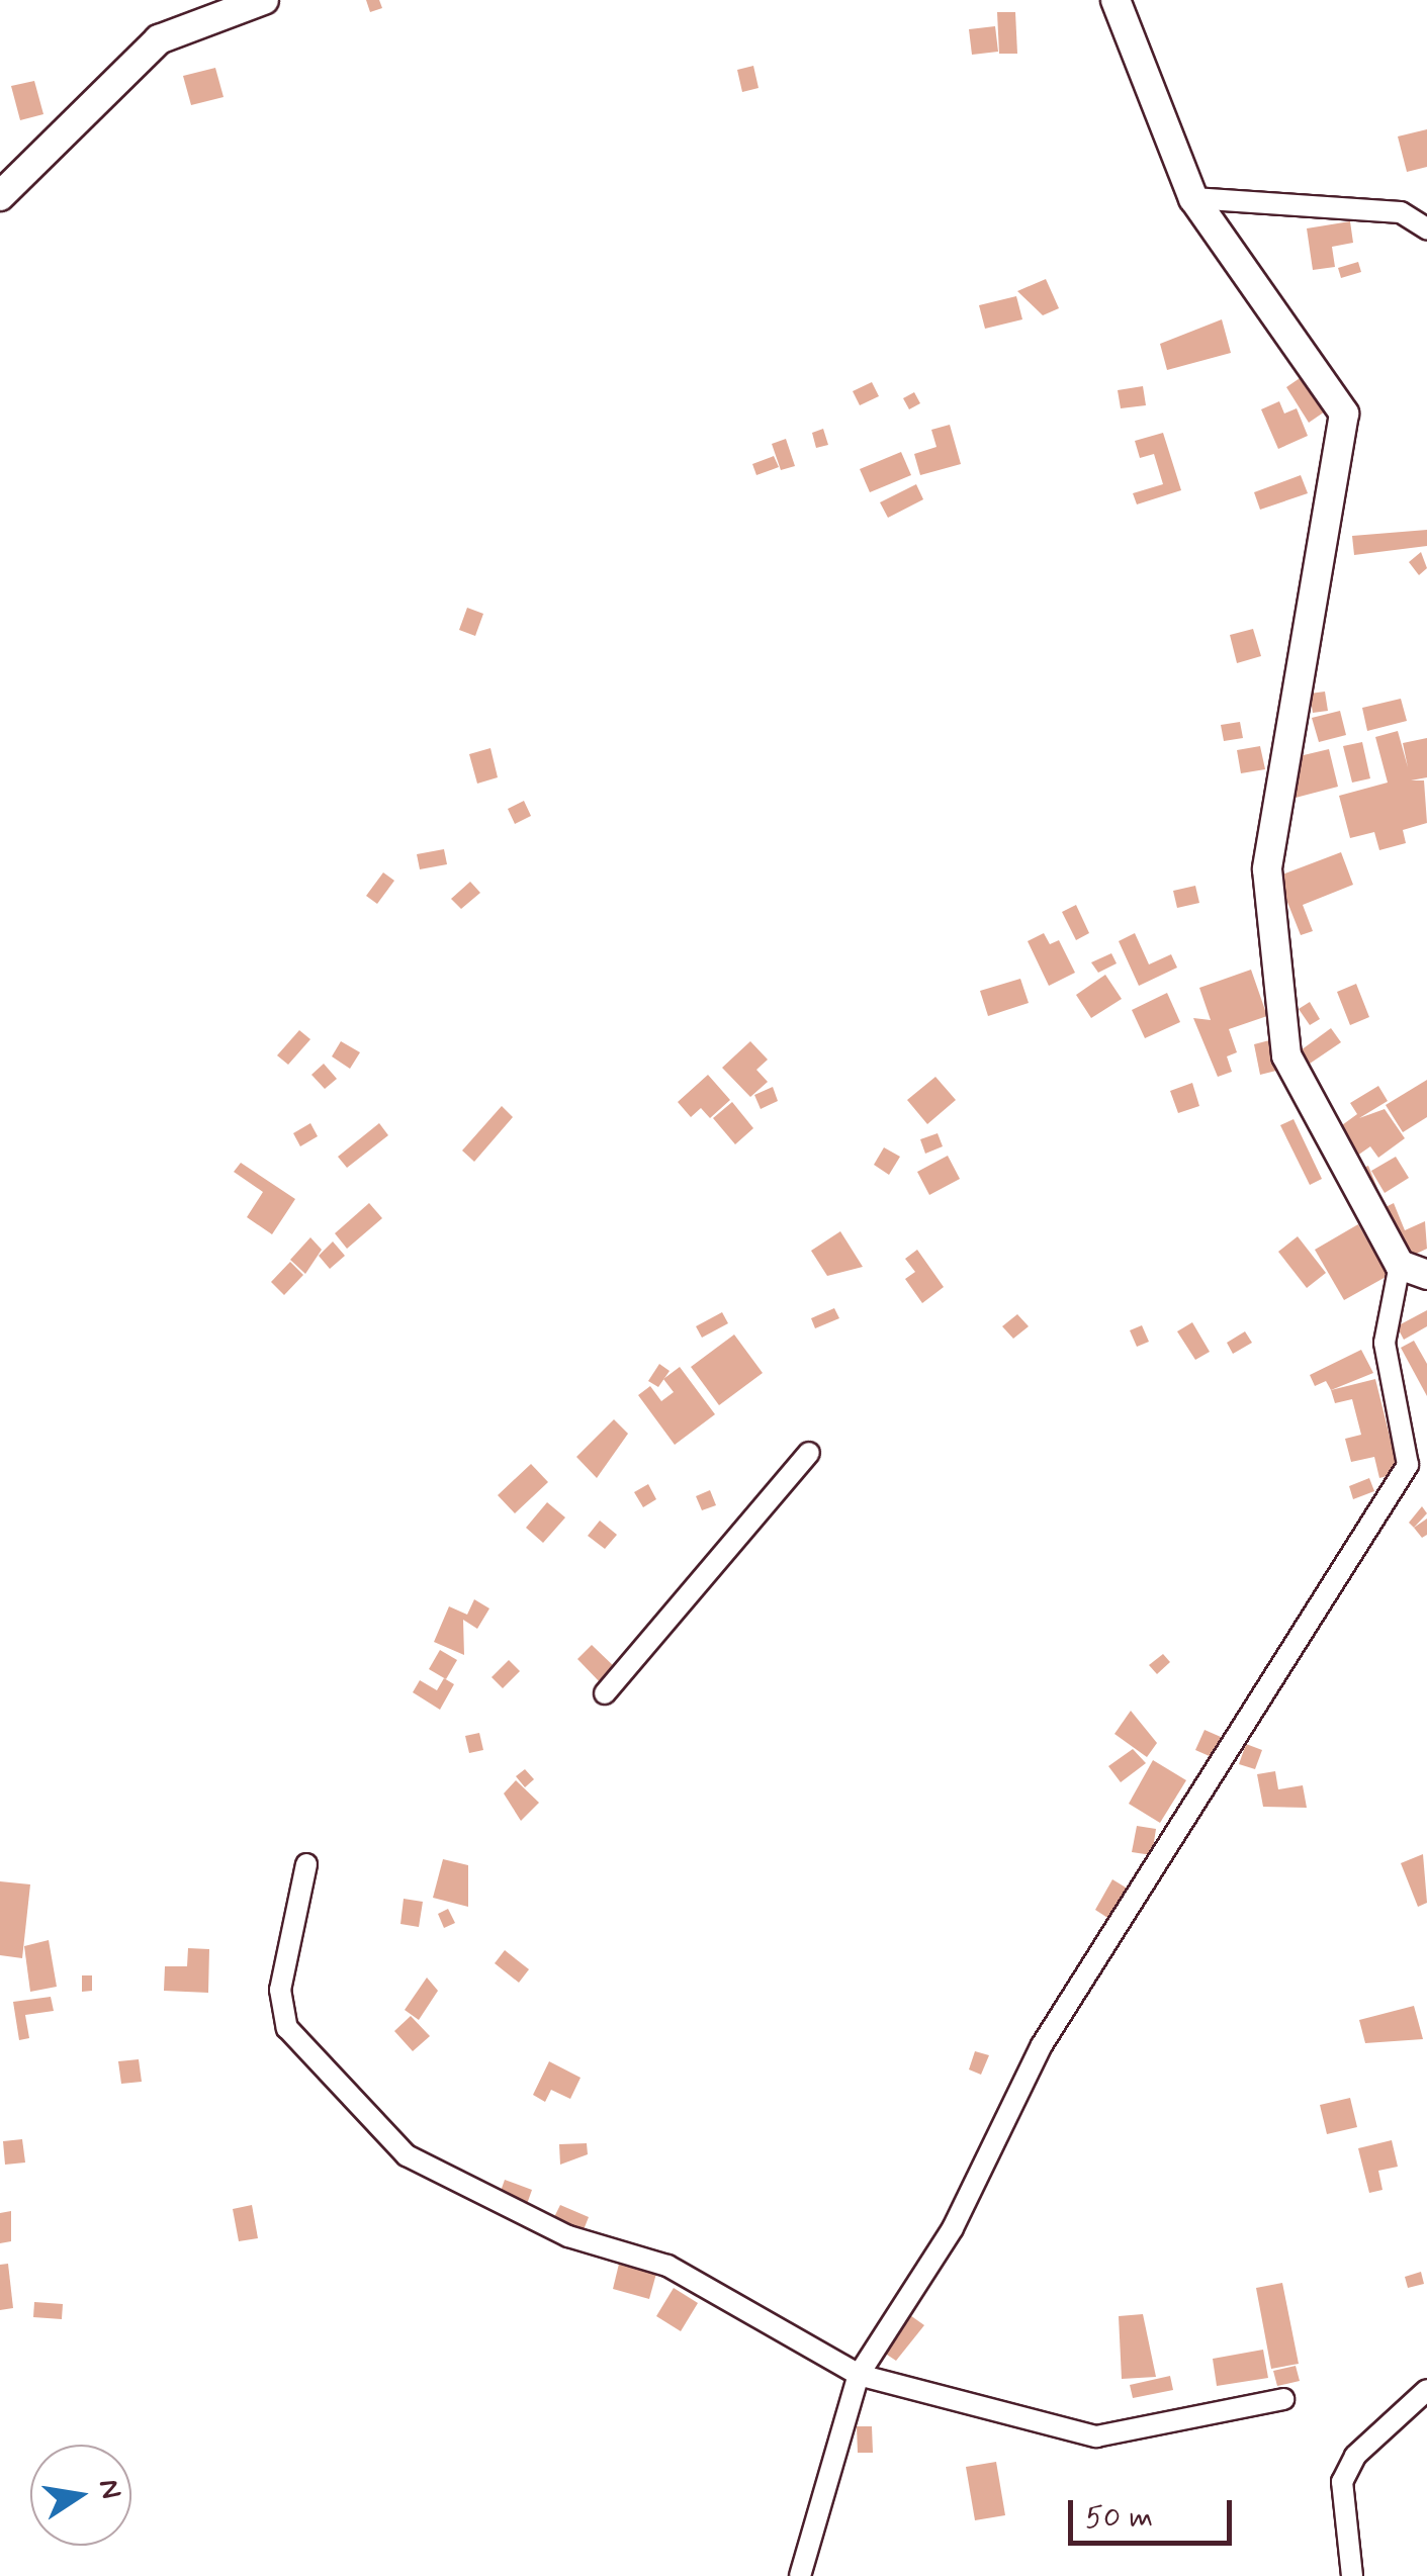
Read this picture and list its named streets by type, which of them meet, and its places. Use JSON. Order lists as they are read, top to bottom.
{
  "scale_bar": "50 m",
  "north": "right"
}
